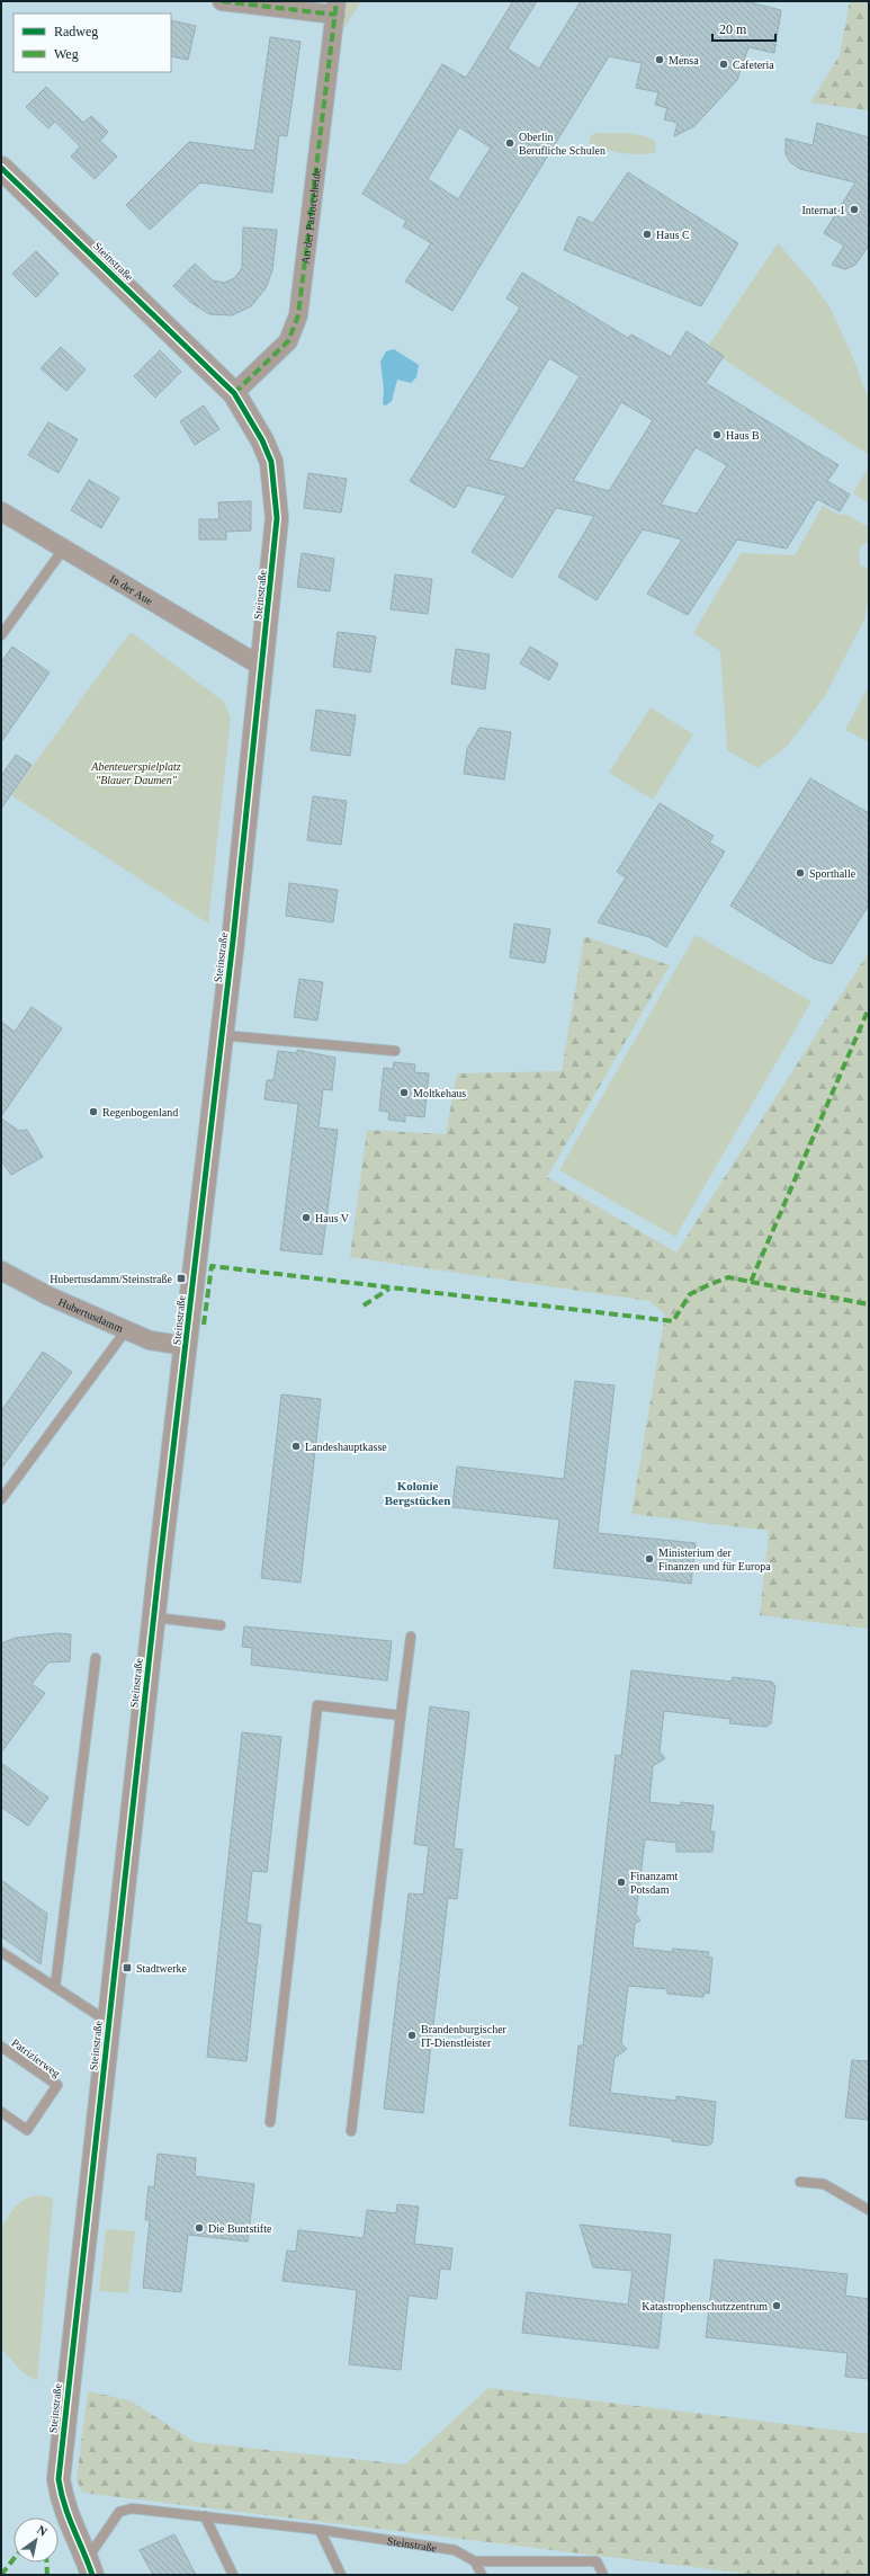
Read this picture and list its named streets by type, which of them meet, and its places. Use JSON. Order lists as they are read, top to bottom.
{
  "streets": {
    "street": [
      "An der Parforceheide",
      "Steinstraße",
      "In der Aue",
      "Hubertusdamm"
    ],
    "lane": ["Patrizierweg"]
  },
  "crossings": [
    ["An der Parforceheide", "Steinstraße"],
    ["Steinstraße", "In der Aue"],
    ["Steinstraße", "Hubertusdamm"]
  ],
  "districts": ["Kolonie Bergstücken"],
  "parks": ["Abenteuerspielplatz \"Blauer Daumen\""],
  "places": {
    "other": [
      "Mensa",
      "Cafeteria",
      "Oberlin Berufliche Schulen",
      "Internat 1",
      "Haus C",
      "Haus B",
      "Sporthalle",
      "Moltkehaus",
      "Regenbogenland",
      "Haus V",
      "Landeshauptkasse",
      "Ministerium der Finanzen und für Europa",
      "Finanzamt Potsdam",
      "Brandenburgischer IT-Dienstleister",
      "Die Buntstifte",
      "Katastrophenschutzzentrum"
    ],
    "transit": ["Hubertusdamm/Steinstraße", "Stadtwerke"]
  },
  "legend": ["Radweg", "Weg"],
  "scale_bar": "20 m",
  "north": "top right"
}
